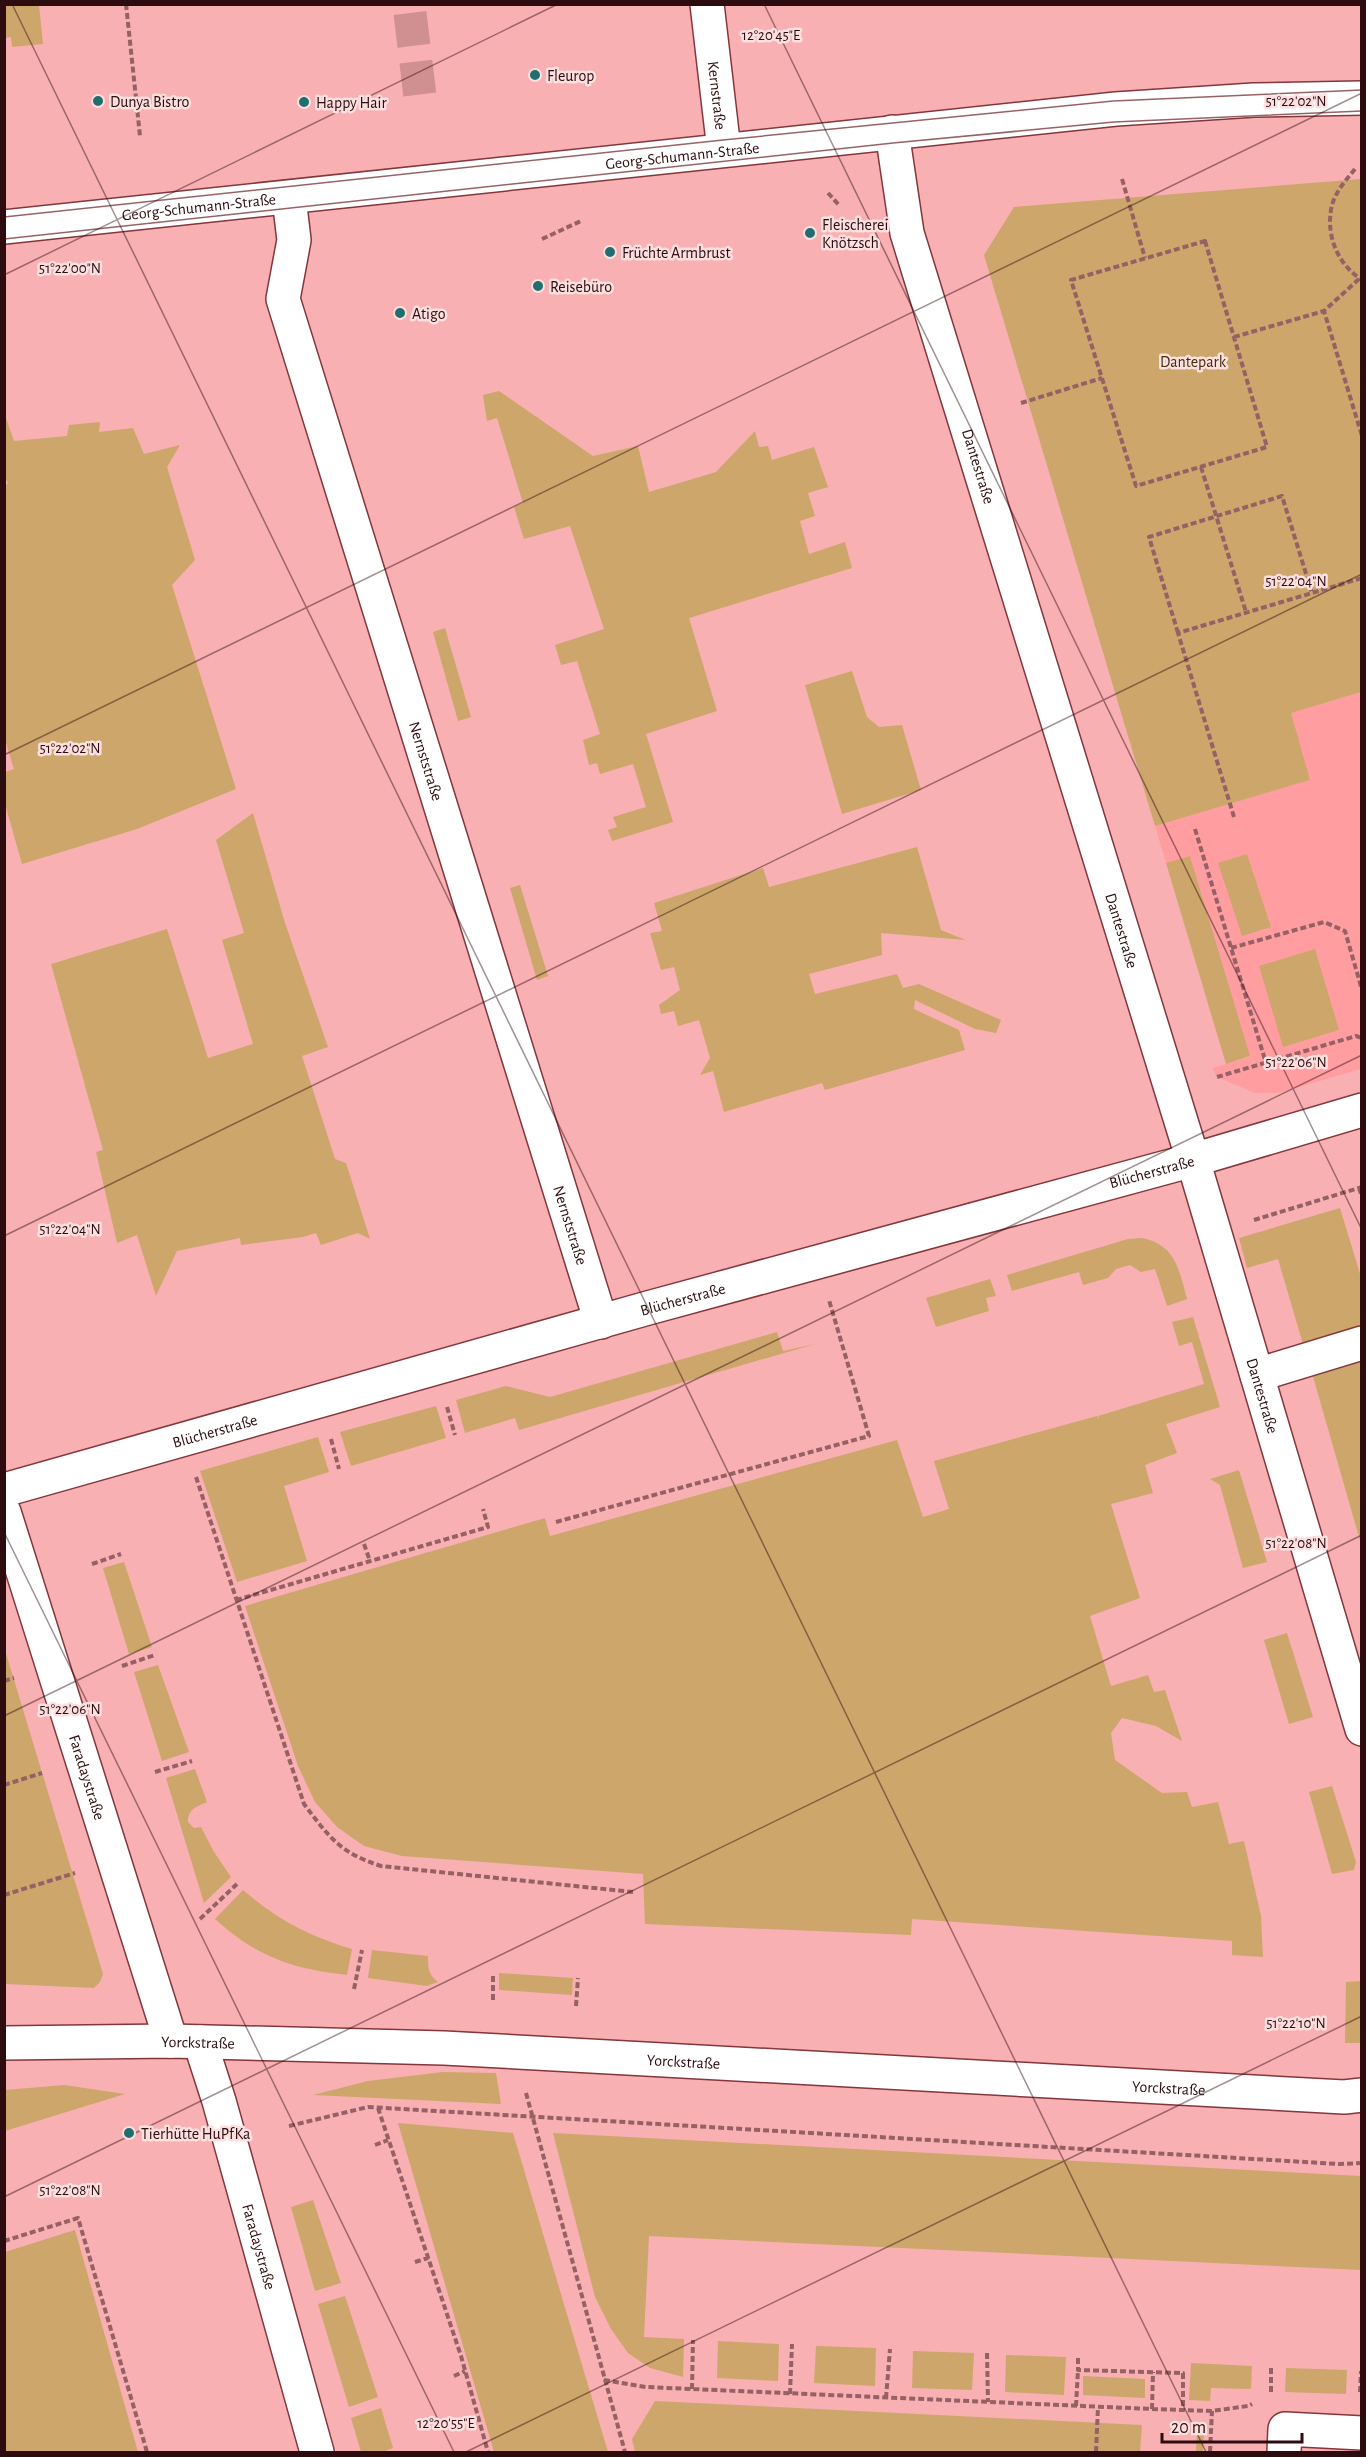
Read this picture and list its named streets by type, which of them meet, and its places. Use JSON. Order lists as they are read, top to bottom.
{
  "streets": {
    "street": [
      "Kernstraße",
      "Georg-Schumann-Straße",
      "Dantestraße",
      "Nernststraße",
      "Blücherstraße",
      "Faradaystraße",
      "Yorckstraße"
    ]
  },
  "crossings": [
    ["Kernstraße", "Georg-Schumann-Straße"],
    ["Georg-Schumann-Straße", "Dantestraße"],
    ["Georg-Schumann-Straße", "Nernststraße"],
    ["Dantestraße", "Blücherstraße"],
    ["Nernststraße", "Blücherstraße"],
    ["Faradaystraße", "Yorckstraße"]
  ],
  "parks": ["Dantepark"],
  "places": [
    "Fleurop",
    "Dunya Bistro",
    "Happy Hair",
    "Fleischerei Knötzsch",
    "Früchte Armbrust",
    "Reisebüro",
    "Atigo",
    "Tierhütte HuPfKa"
  ],
  "scale_bar": "20 m",
  "coordinates": [
    "12°20'45\"E",
    "51°22'02\"N",
    "51°22'00\"N",
    "51°22'04\"N",
    "51°22'06\"N",
    "51°22'08\"N",
    "51°22'10\"N",
    "12°20'55\"E"
  ]
}
